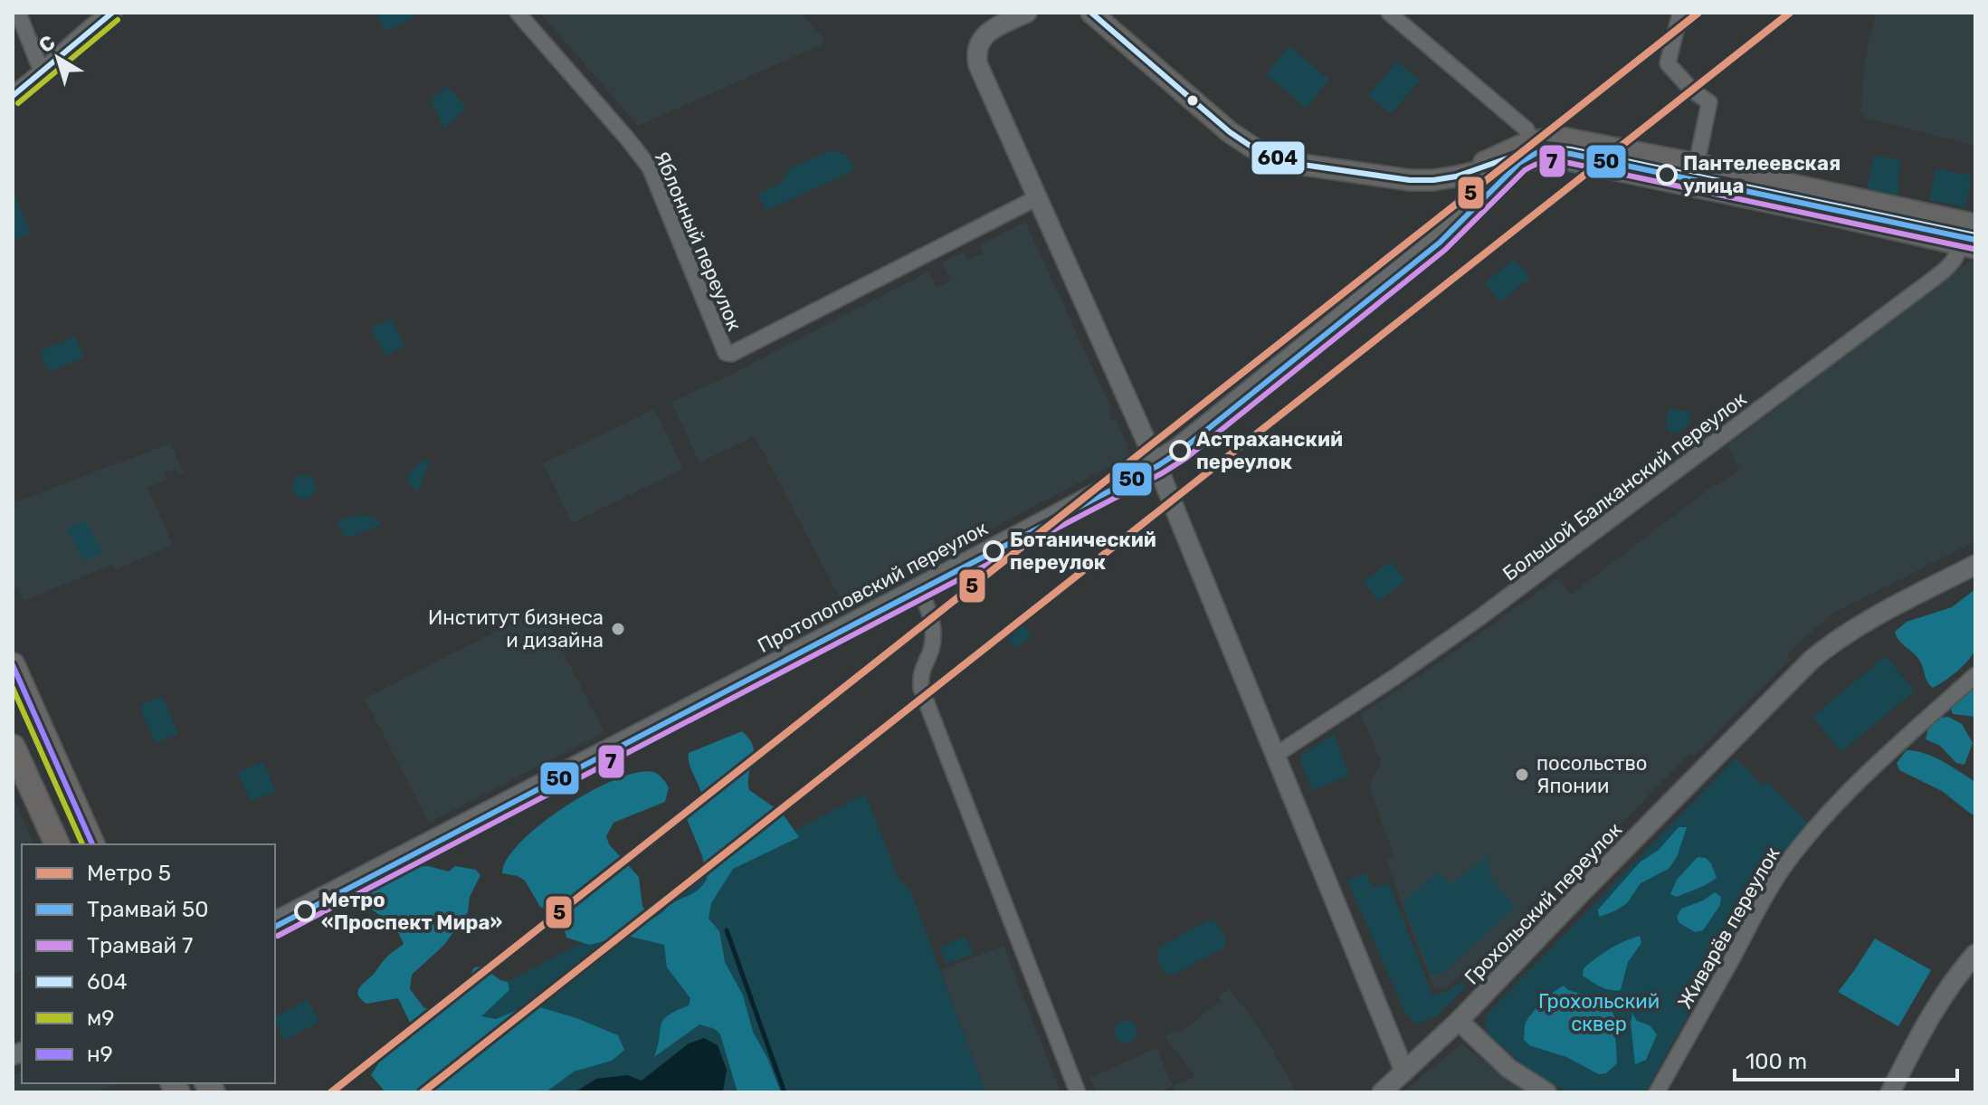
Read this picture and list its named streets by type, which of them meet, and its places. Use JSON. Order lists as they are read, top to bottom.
{
  "streets": {
    "street": [
      "Яблонный переулок",
      "Большой Балканский переулок",
      "Протопоповский переулок",
      "Грохольский переулок",
      "Живарёв переулок"
    ]
  },
  "parks": ["Грохольский сквер"],
  "places": [
    "Пантелеевская улица",
    "Астраханский переулок",
    "Ботанический переулок",
    "Институт бизнеса и дизайна",
    "посольство Японии",
    "Метро «Проспект Мира»"
  ],
  "lines": [
    "metro line 5",
    "transit line 604",
    "transit line м9",
    "tram line 50",
    "tram line 7",
    "transit line н9"
  ],
  "legend": [
    "Метро 5",
    "Трамвай 50",
    "Трамвай 7",
    "604",
    "м9",
    "н9"
  ],
  "scale_bar": "100 m",
  "north": "top left"
}
